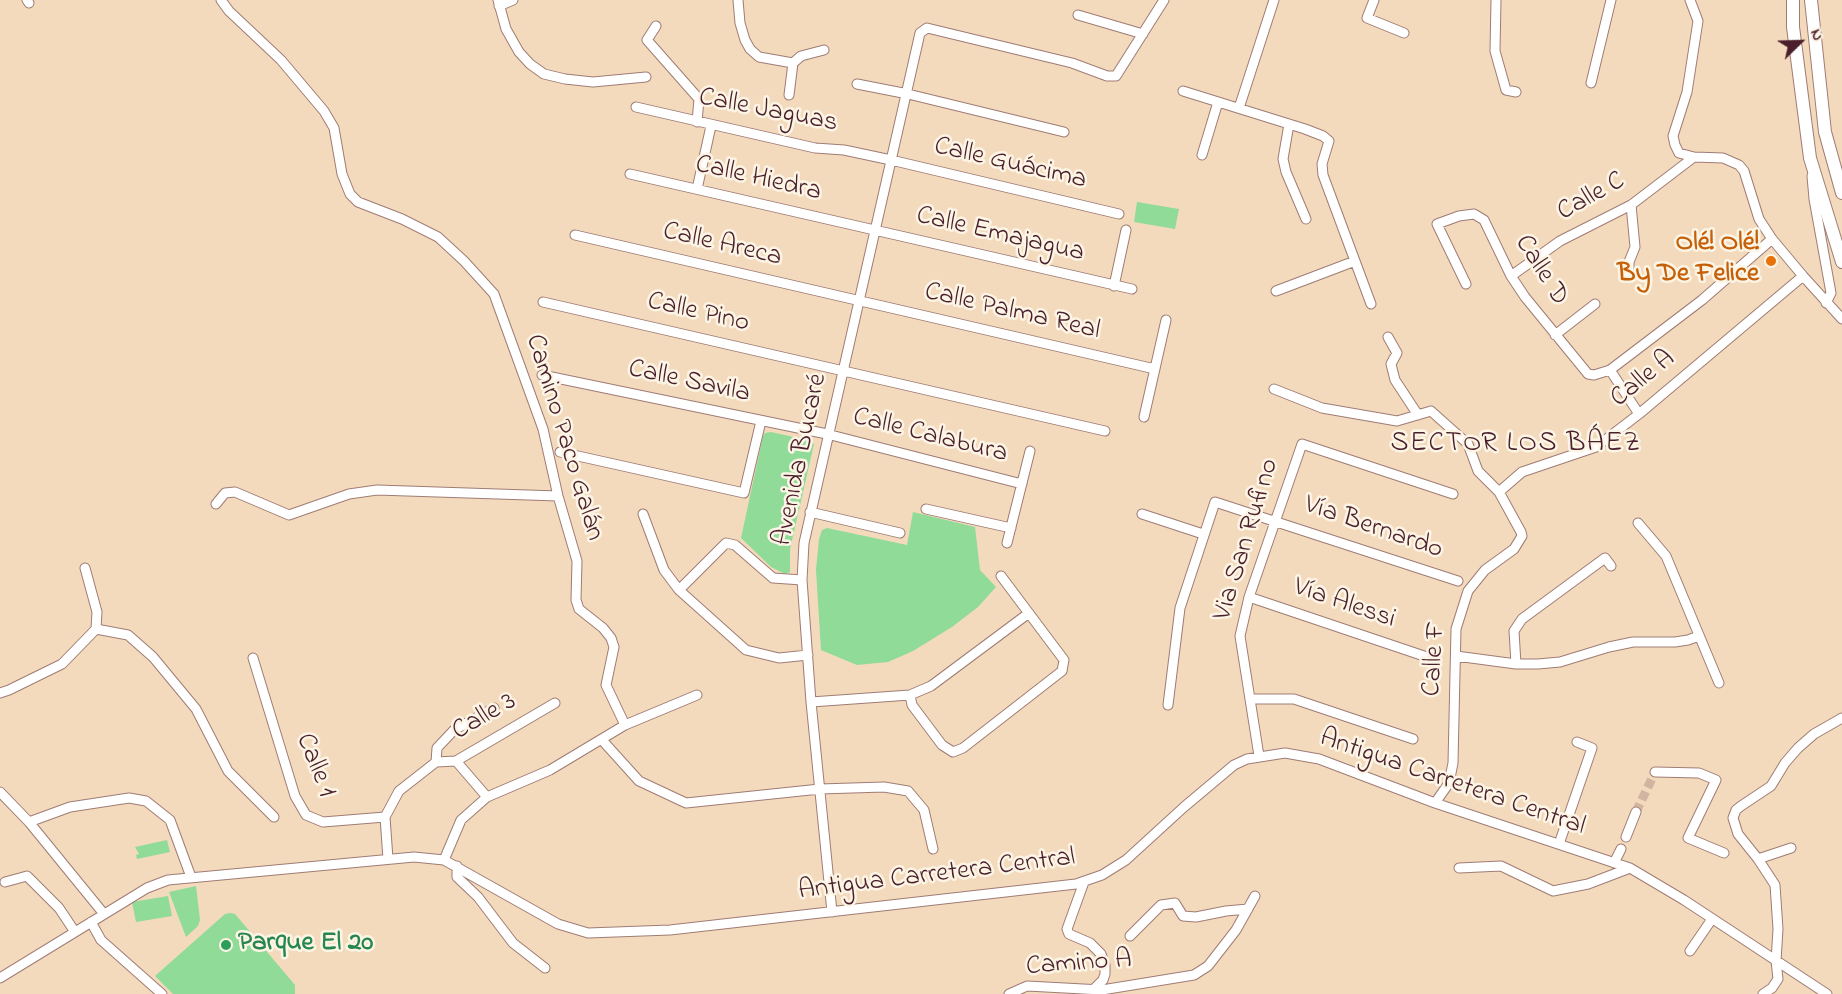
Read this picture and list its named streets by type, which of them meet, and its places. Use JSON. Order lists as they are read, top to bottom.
{
  "streets": {
    "street": [
      "Calle Jaguas",
      "Calle Guácima",
      "Calle Hiedra",
      "Calle C",
      "Calle Emajagua",
      "Calle Areca",
      "Calle D",
      "Calle Palma Real",
      "Calle Pino",
      "Calle A",
      "Calle Savila",
      "Calle Calabura",
      "Camino Paco Galán",
      "Avenida Bucaré",
      "Vía Bernardo",
      "Via San Rufino",
      "Vía Alessi",
      "Calle F",
      "Calle 3",
      "Calle 1",
      "Antigua Carretera Central",
      "Camino A"
    ]
  },
  "crossings": [
    ["Calle Jaguas", "Calle Guácima"],
    ["Calle Jaguas", "Avenida Bucaré"],
    ["Calle Guácima", "Avenida Bucaré"],
    ["Calle Hiedra", "Calle Emajagua"],
    ["Calle Hiedra", "Avenida Bucaré"],
    ["Calle C", "Calle D"],
    ["Calle Emajagua", "Avenida Bucaré"],
    ["Calle Areca", "Calle Palma Real"],
    ["Calle Areca", "Avenida Bucaré"],
    ["Calle Palma Real", "Avenida Bucaré"],
    ["Calle Pino", "Avenida Bucaré"],
    ["Calle A", "Calle F"],
    ["Calle Savila", "Calle Calabura"],
    ["Calle Savila", "Avenida Bucaré"],
    ["Calle Calabura", "Avenida Bucaré"],
    ["Avenida Bucaré", "Antigua Carretera Central"],
    ["Vía Bernardo", "Via San Rufino"],
    ["Via San Rufino", "Vía Alessi"],
    ["Via San Rufino", "Antigua Carretera Central"],
    ["Calle F", "Antigua Carretera Central"]
  ],
  "districts": ["SECTOR LOS BÁEZ"],
  "places": ["Olé! Olé! By De Felice", "Parque El 20"],
  "north": "top right"
}
